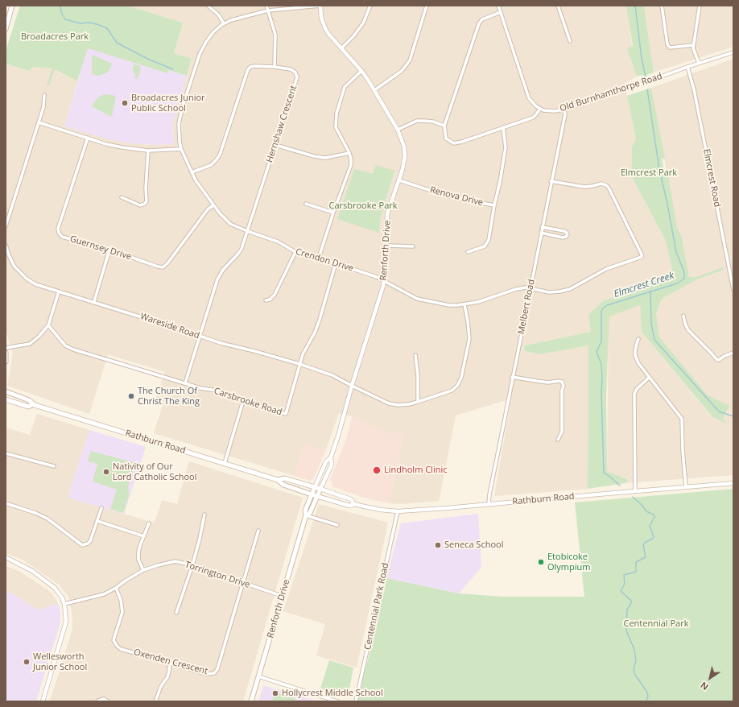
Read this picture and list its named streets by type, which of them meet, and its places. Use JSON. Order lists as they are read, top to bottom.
{
  "streets": {
    "main road": ["Renforth Drive", "Rathburn Road"],
    "street": [
      "Old Burnhamthorpe Road",
      "Hernshaw Crescent",
      "Elmcrest Road",
      "Renova Drive",
      "Guernsey Drive",
      "Crendon Drive",
      "Melbert Road",
      "Wareside Road",
      "Carsbrooke Road",
      "Torrington Drive",
      "Centennial Park Road",
      "Oxenden Crescent"
    ]
  },
  "crossings": [
    ["Old Burnhamthorpe Road", "Elmcrest Road"],
    ["Old Burnhamthorpe Road", "Melbert Road"],
    ["Hernshaw Crescent", "Crendon Drive"],
    ["Hernshaw Crescent", "Wareside Road"],
    ["Hernshaw Crescent", "Carsbrooke Road"],
    ["Renova Drive", "Renforth Drive"],
    ["Guernsey Drive", "Crendon Drive"],
    ["Renforth Drive", "Crendon Drive"],
    ["Renforth Drive", "Wareside Road"],
    ["Renforth Drive", "Rathburn Road"],
    ["Renforth Drive", "Torrington Drive"],
    ["Crendon Drive", "Melbert Road"],
    ["Crendon Drive", "Wareside Road"],
    ["Crendon Drive", "Carsbrooke Road"],
    ["Melbert Road", "Rathburn Road"],
    ["Wareside Road", "Carsbrooke Road"],
    ["Rathburn Road", "Centennial Park Road"],
    ["Torrington Drive", "Oxenden Crescent"]
  ],
  "water": ["Elmcrest Creek"],
  "parks": [
    "Broadacres Park",
    "Elmcrest Park",
    "Carsbrooke Park",
    "Centennial Park"
  ],
  "places": [
    "Broadacres Junior Public School",
    "The Church Of Christ The King",
    "Lindholm Clinic",
    "Nativity of Our Lord Catholic School",
    "Seneca School",
    "Etobicoke Olympium",
    "Wellesworth Junior School",
    "Hollycrest Middle School"
  ],
  "north": "bottom left"
}
